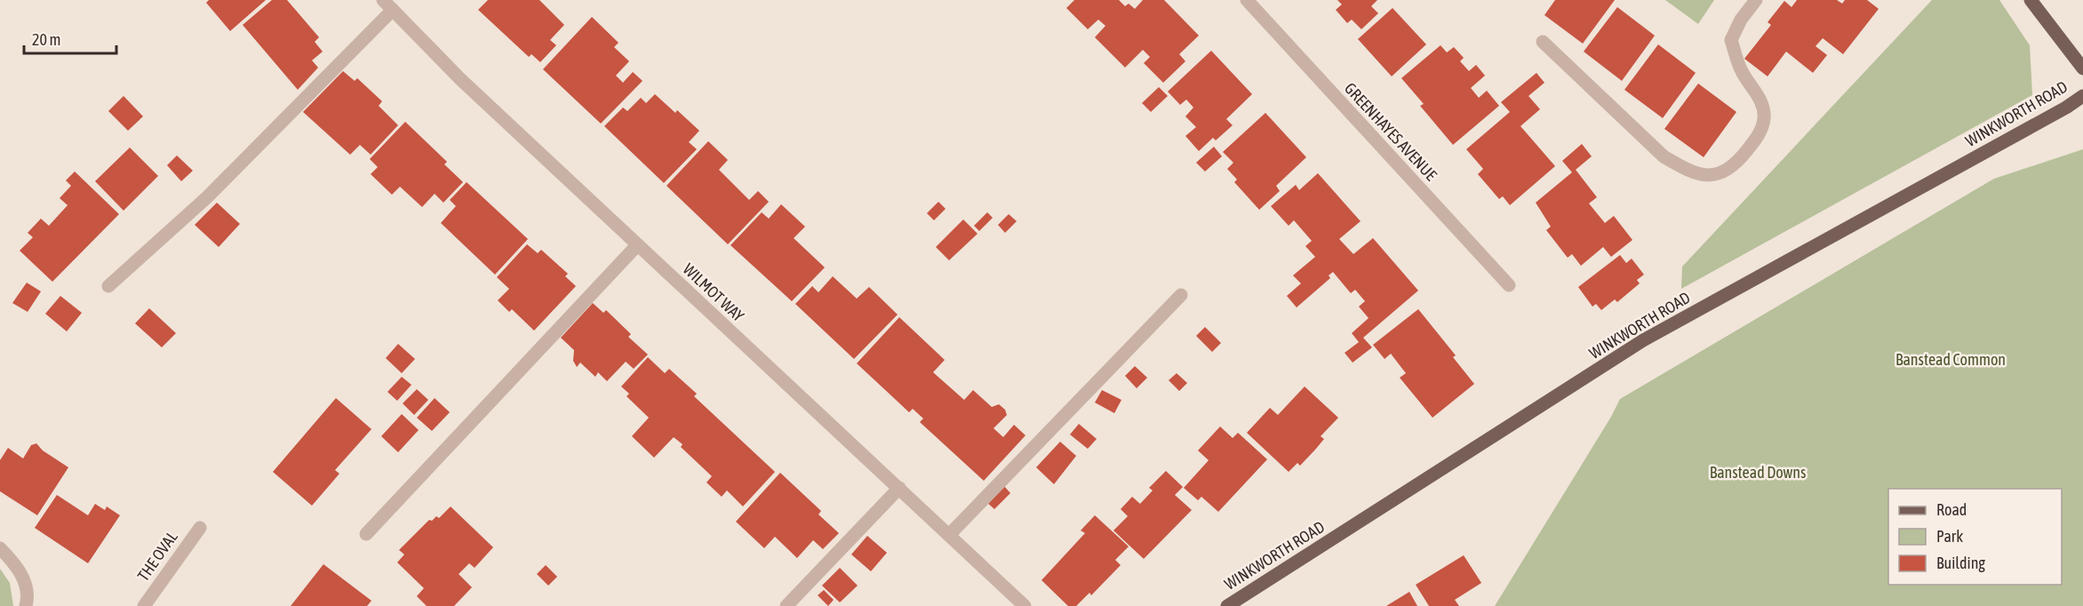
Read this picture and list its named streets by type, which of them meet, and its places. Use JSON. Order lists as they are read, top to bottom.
{
  "streets": {
    "main road": ["WINKWORTH ROAD"],
    "street": ["GREENHAYES AVENUE", "WILMOT WAY", "THE OVAL"]
  },
  "parks": ["Banstead Common", "Banstead Downs"],
  "legend": ["Road", "Park", "Building"],
  "scale_bar": "20 m"
}
